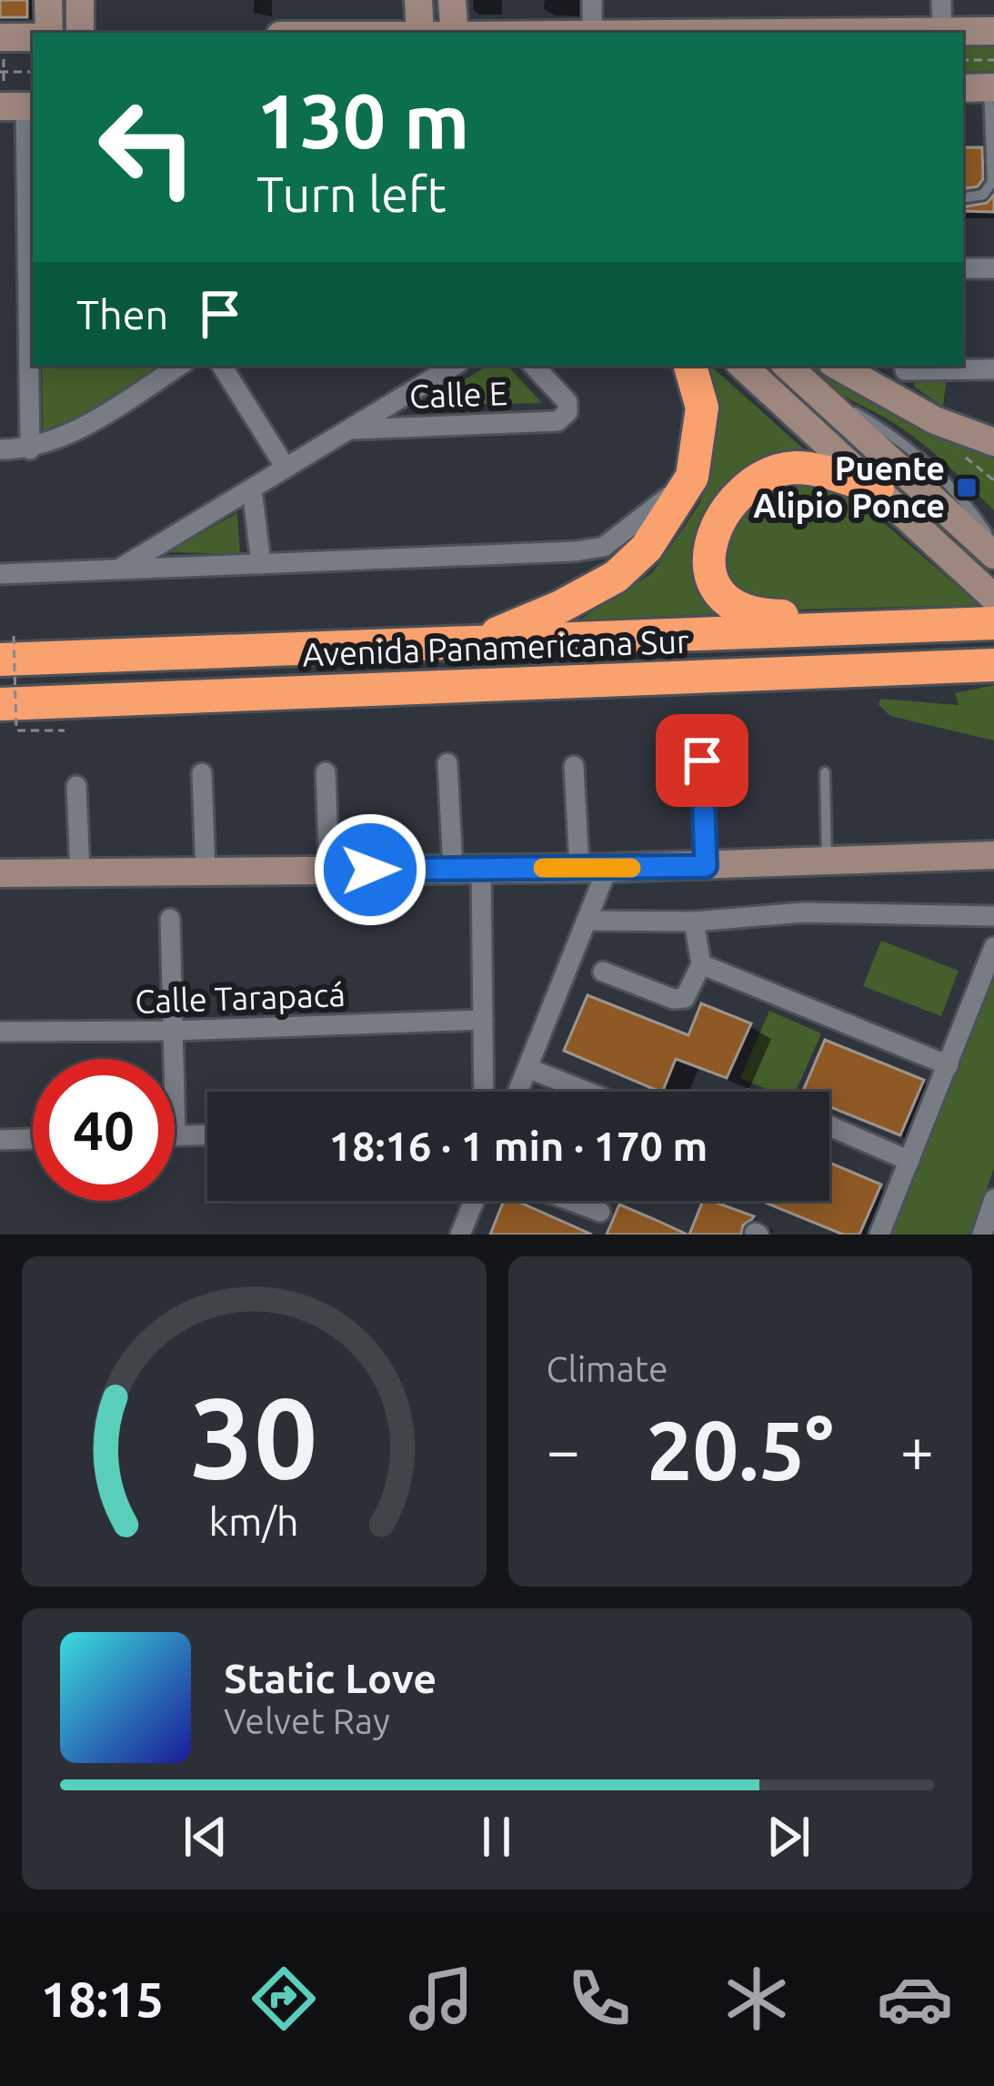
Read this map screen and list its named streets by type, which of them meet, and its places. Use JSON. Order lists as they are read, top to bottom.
{
  "streets": {
    "highway": ["Avenida Panamericana Sur"],
    "street": ["Calle E", "Calle Tarapacá"]
  },
  "places": {
    "transit": ["Puente Alipio Ponce"]
  },
  "page": {
    "turn": ["130 m", "Turn left"],
    "then": "Then",
    "limit": "40",
    "trip": "18:16 · 1 min · 170 m",
    "tile": "Climate",
    "heat": ["−", "20.5°", "+"],
    "song": ["Static Love", "Velvet Ray"],
    "tabs": "18:15",
    "gauge": ["30", "km/h"]
  }
}
